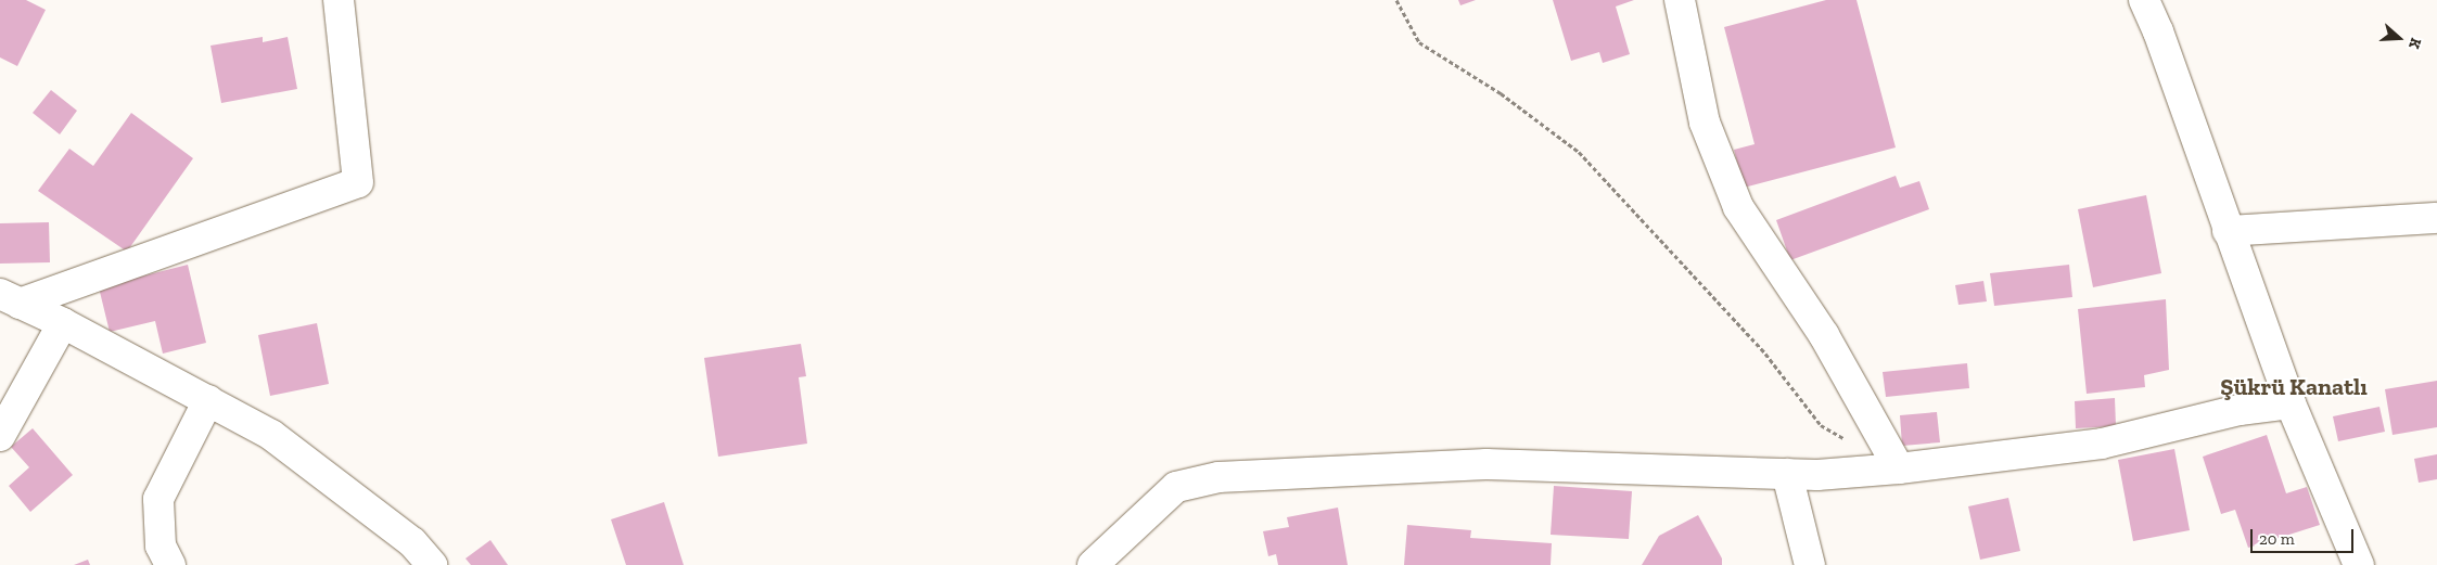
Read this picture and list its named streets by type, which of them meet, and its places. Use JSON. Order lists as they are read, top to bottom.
{
  "districts": ["Şükrü Kanatlı"],
  "scale_bar": "20 m",
  "north": "right"
}
